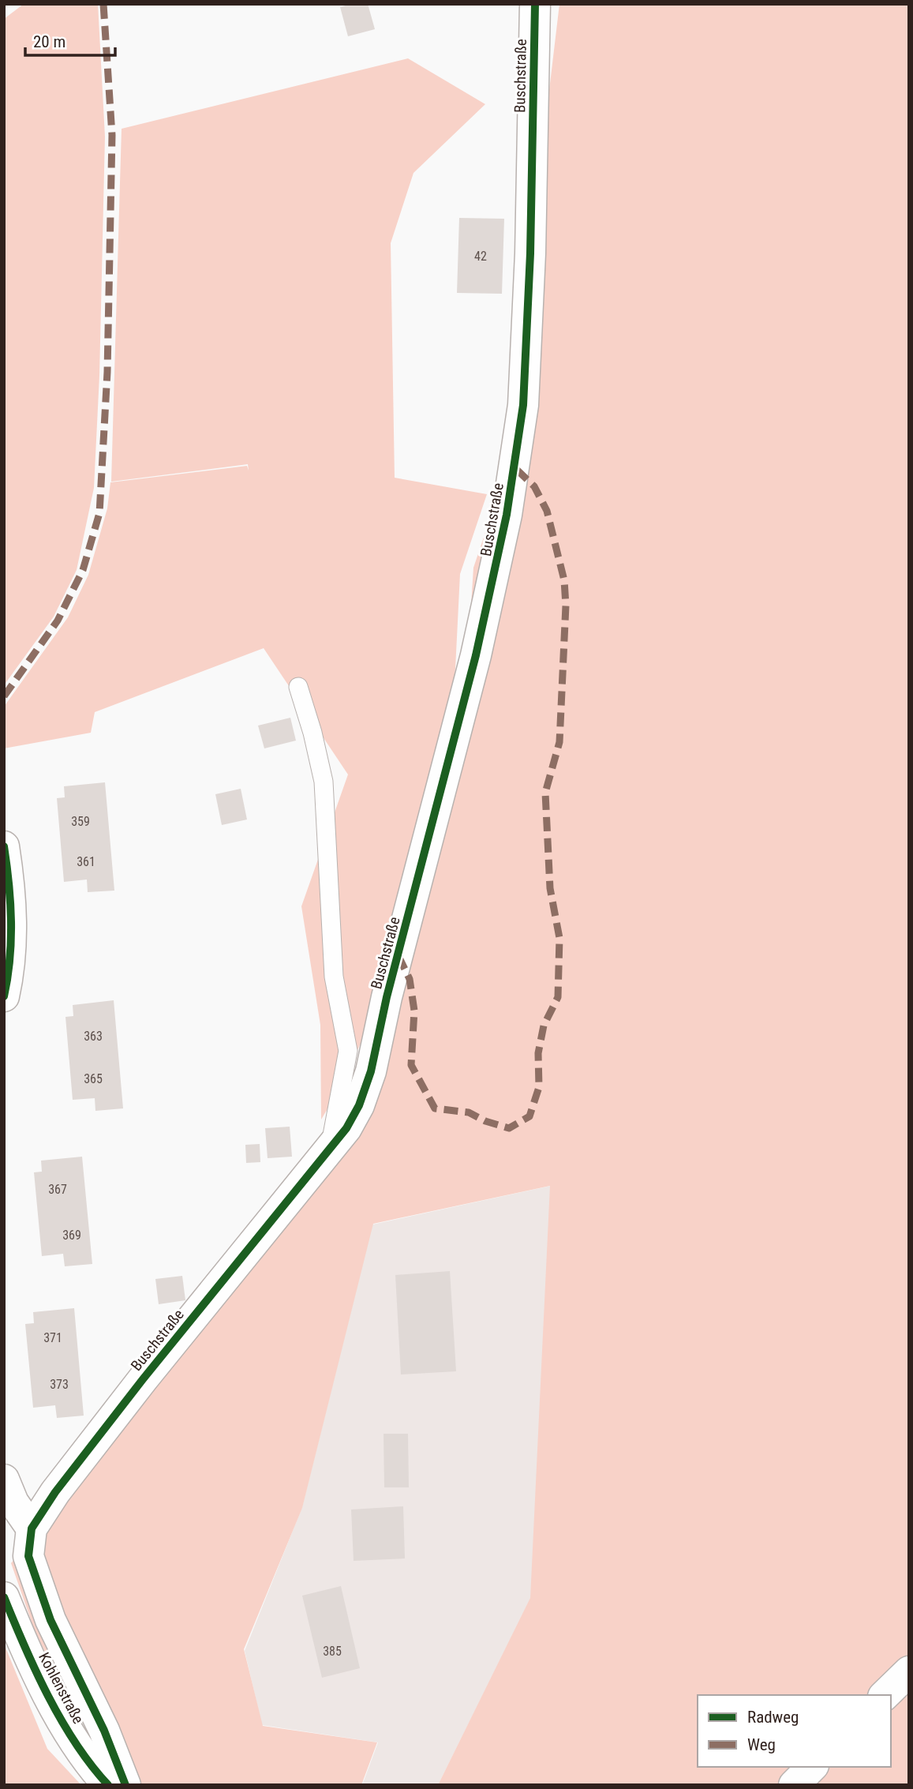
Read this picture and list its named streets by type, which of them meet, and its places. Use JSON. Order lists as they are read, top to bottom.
{
  "streets": {
    "street": ["Buschstraße", "Kohlenstraße"]
  },
  "house_numbers": [
    "42",
    "359",
    "361",
    "363",
    "365",
    "367",
    "369",
    "371",
    "373",
    "385"
  ],
  "legend": ["Radweg", "Weg"],
  "scale_bar": "20 m"
}
